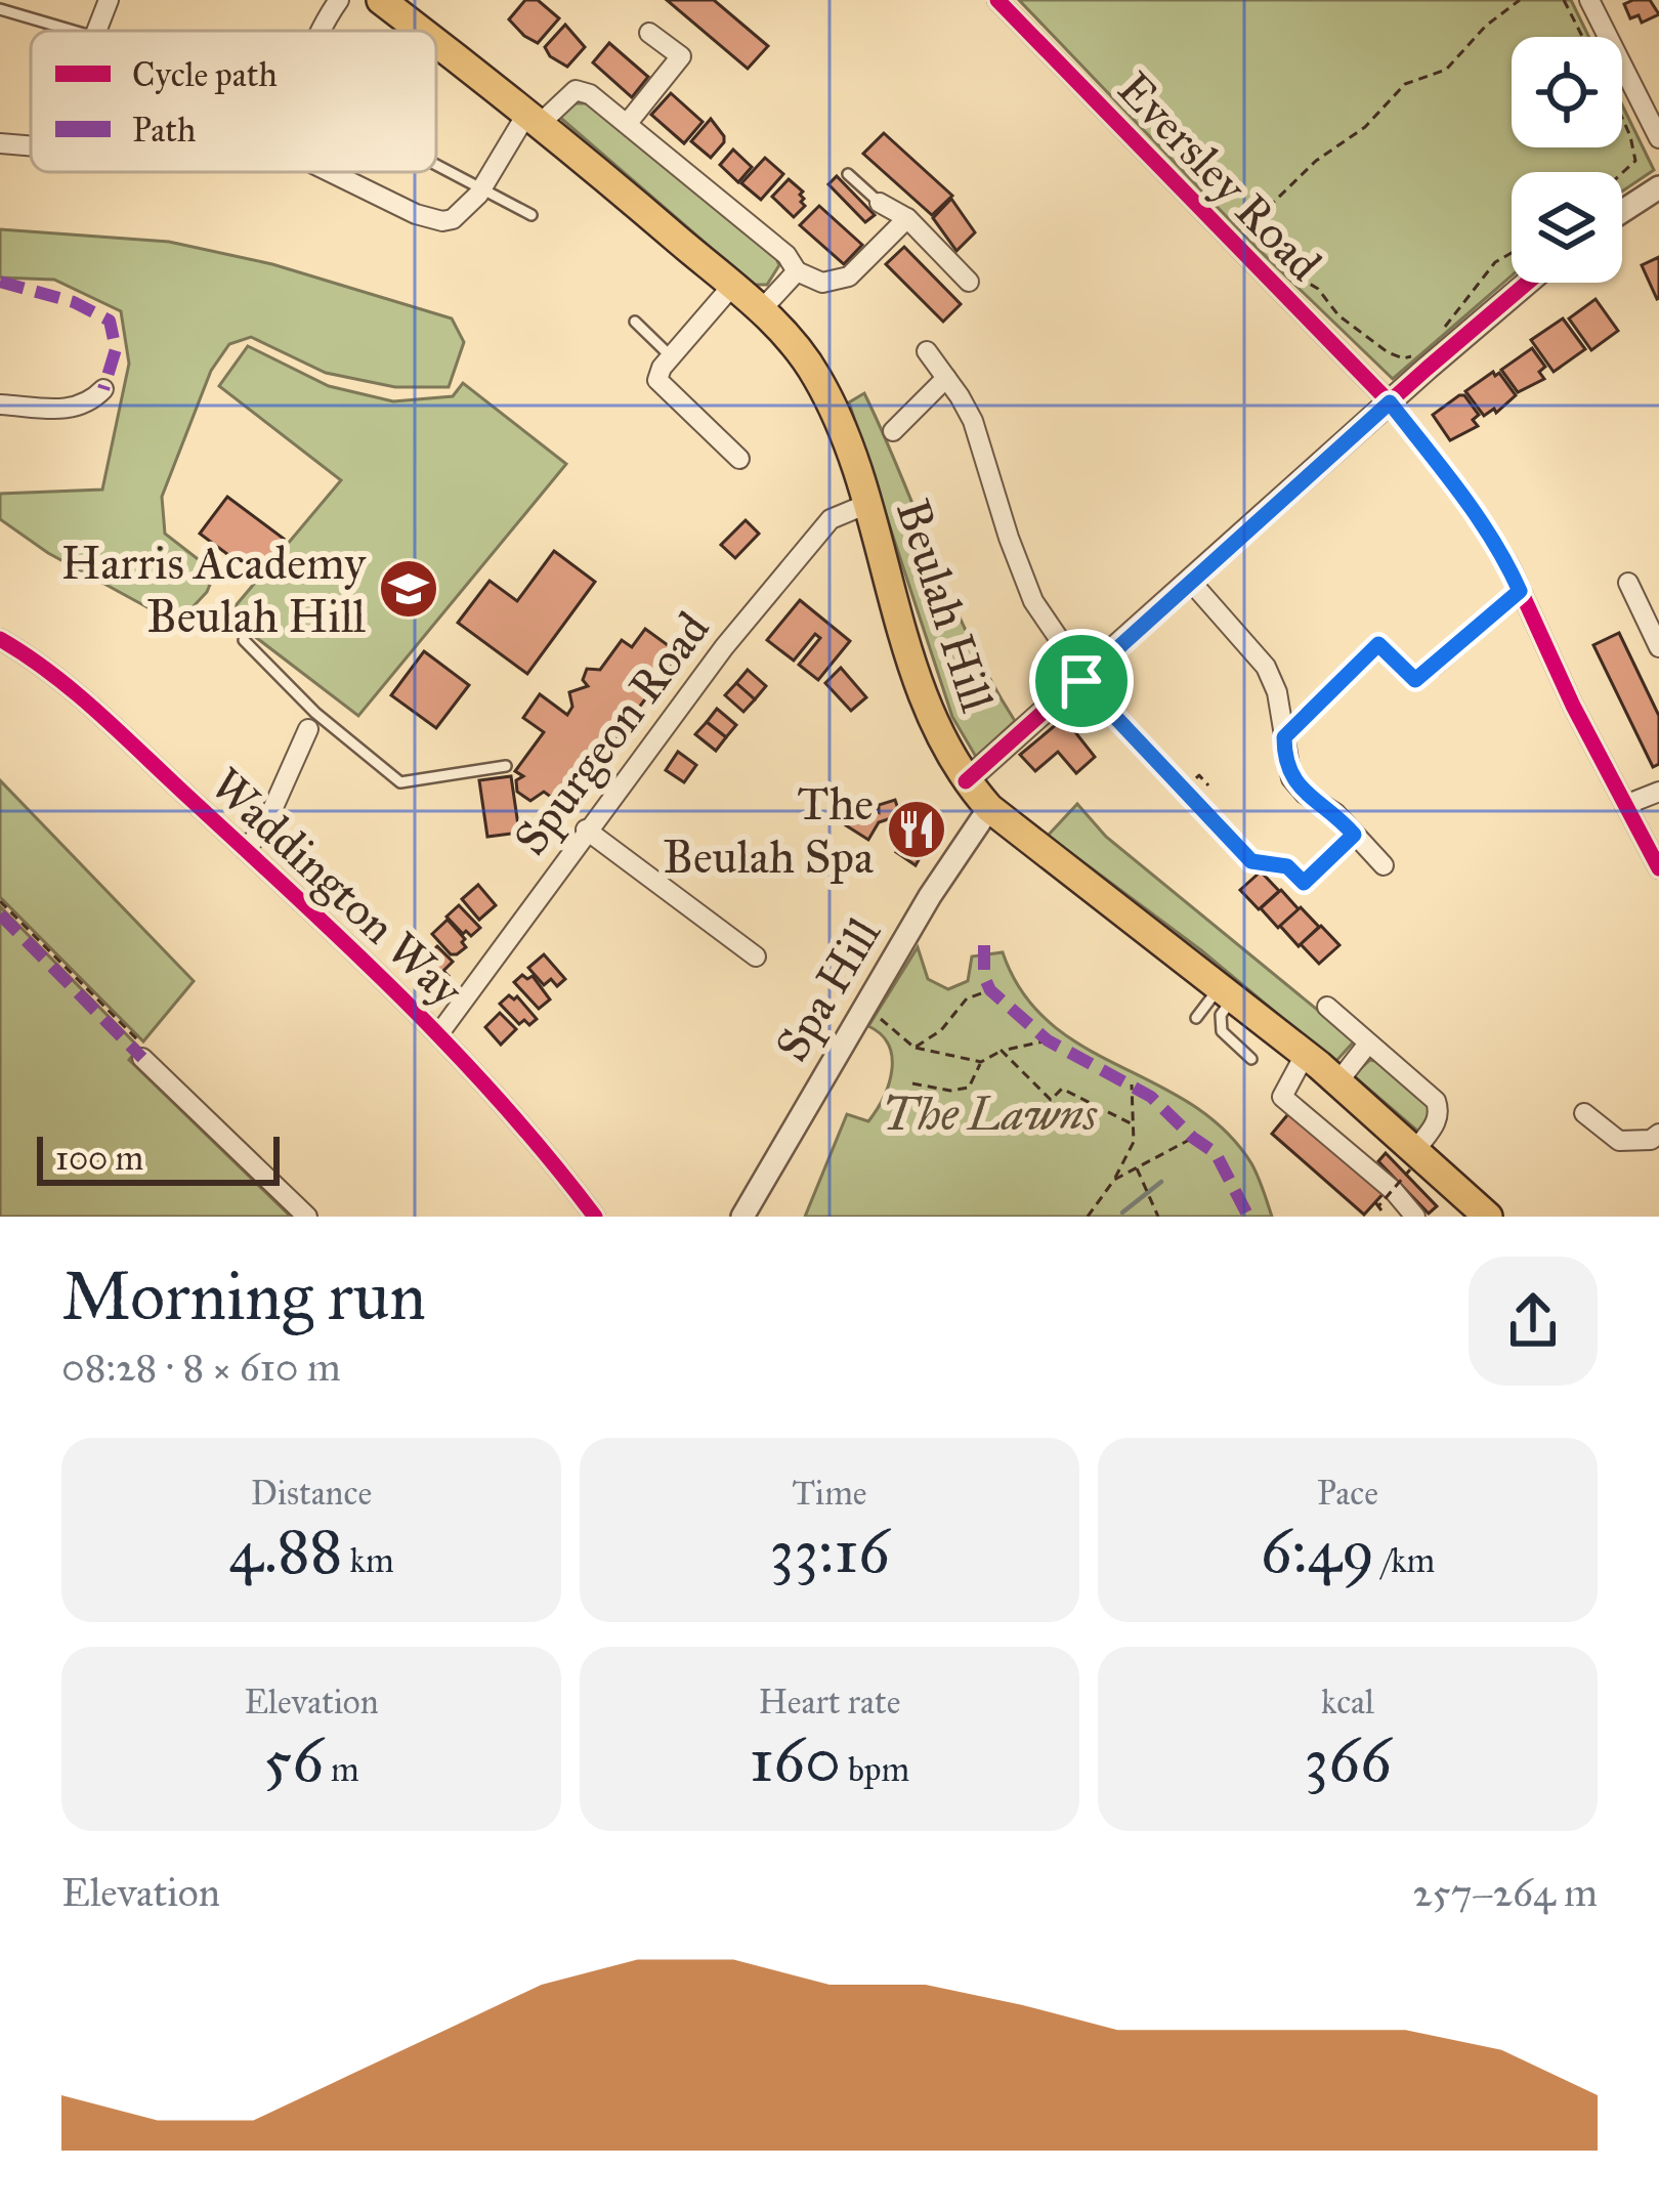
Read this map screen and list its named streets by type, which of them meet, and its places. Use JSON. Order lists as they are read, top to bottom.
{
  "streets": {
    "main road": ["Beulah Hill"],
    "street": [
      "Eversley Road",
      "Spurgeon Road",
      "Waddington Way",
      "Spa Hill"
    ]
  },
  "crossings": [
    ["Beulah Hill", "Spurgeon Road"],
    ["Beulah Hill", "Spa Hill"],
    ["Spurgeon Road", "Waddington Way"]
  ],
  "parks": ["The Lawns"],
  "places": {
    "school or university": ["Harris Academy Beulah Hill"],
    "restaurant": ["The Beulah Spa"]
  },
  "legend": ["Cycle path", "Path"],
  "scale_bar": "100 m",
  "page": {
    "scale": "100 m",
    "heading": ["Morning run", "08:28 · 8 × 610 m"],
    "stats": [
      ["Distance", "4.88 km"],
      ["Time", "33:16"],
      ["Pace", "6:49 /km"],
      ["Elevation", "56 m"],
      ["Heart rate", "160 bpm"],
      ["kcal", "366"]
    ],
    "chart": ["Elevation", "257–264 m"]
  }
}
